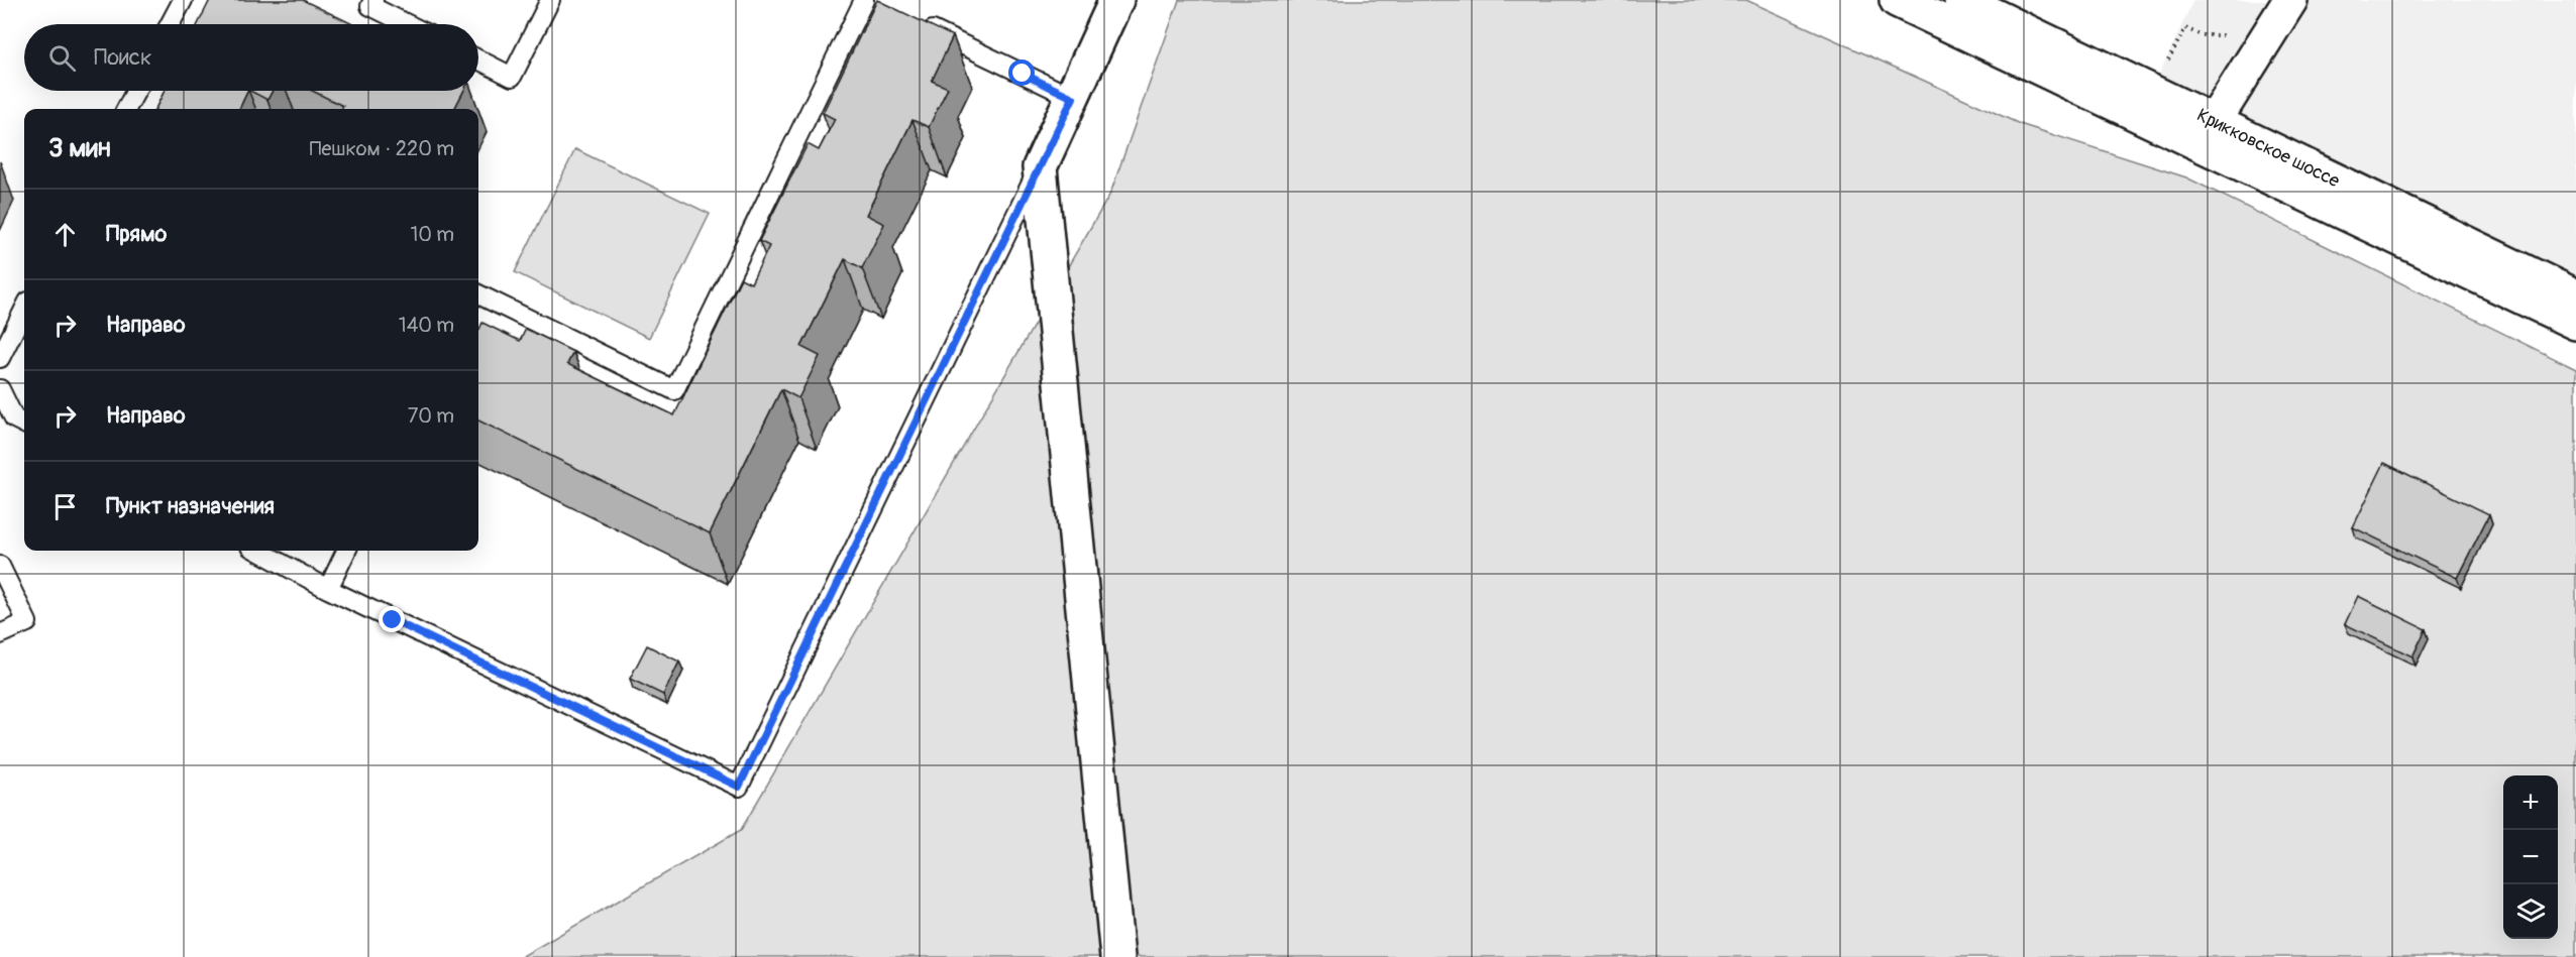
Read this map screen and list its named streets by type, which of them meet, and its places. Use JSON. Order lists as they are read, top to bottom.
{
  "streets": {
    "main road": ["Крикковское шоссе"]
  },
  "page": {
    "search": "Поиск",
    "heading": ["3 мин", "Пешком · 220 m"],
    "list": [
      ["Прямо", "10 m"],
      ["Направо", "140 m"],
      ["Направо", "70 m"],
      "Пункт назначения"
    ],
    "map_buttons": ["+", "−"]
  }
}
